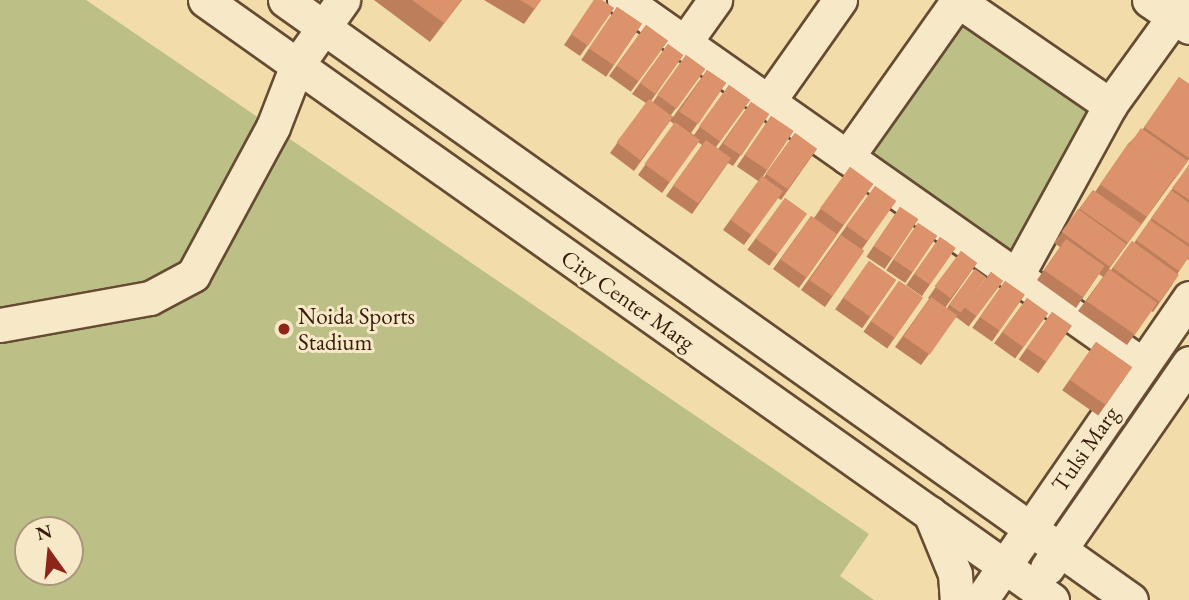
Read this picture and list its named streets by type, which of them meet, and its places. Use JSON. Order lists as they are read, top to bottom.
{
  "streets": {
    "street": ["City Center Marg", "Tulsi Marg"]
  },
  "crossings": [
    ["City Center Marg", "Tulsi Marg"]
  ],
  "places": ["Noida Sports Stadium"],
  "north": "top"
}
